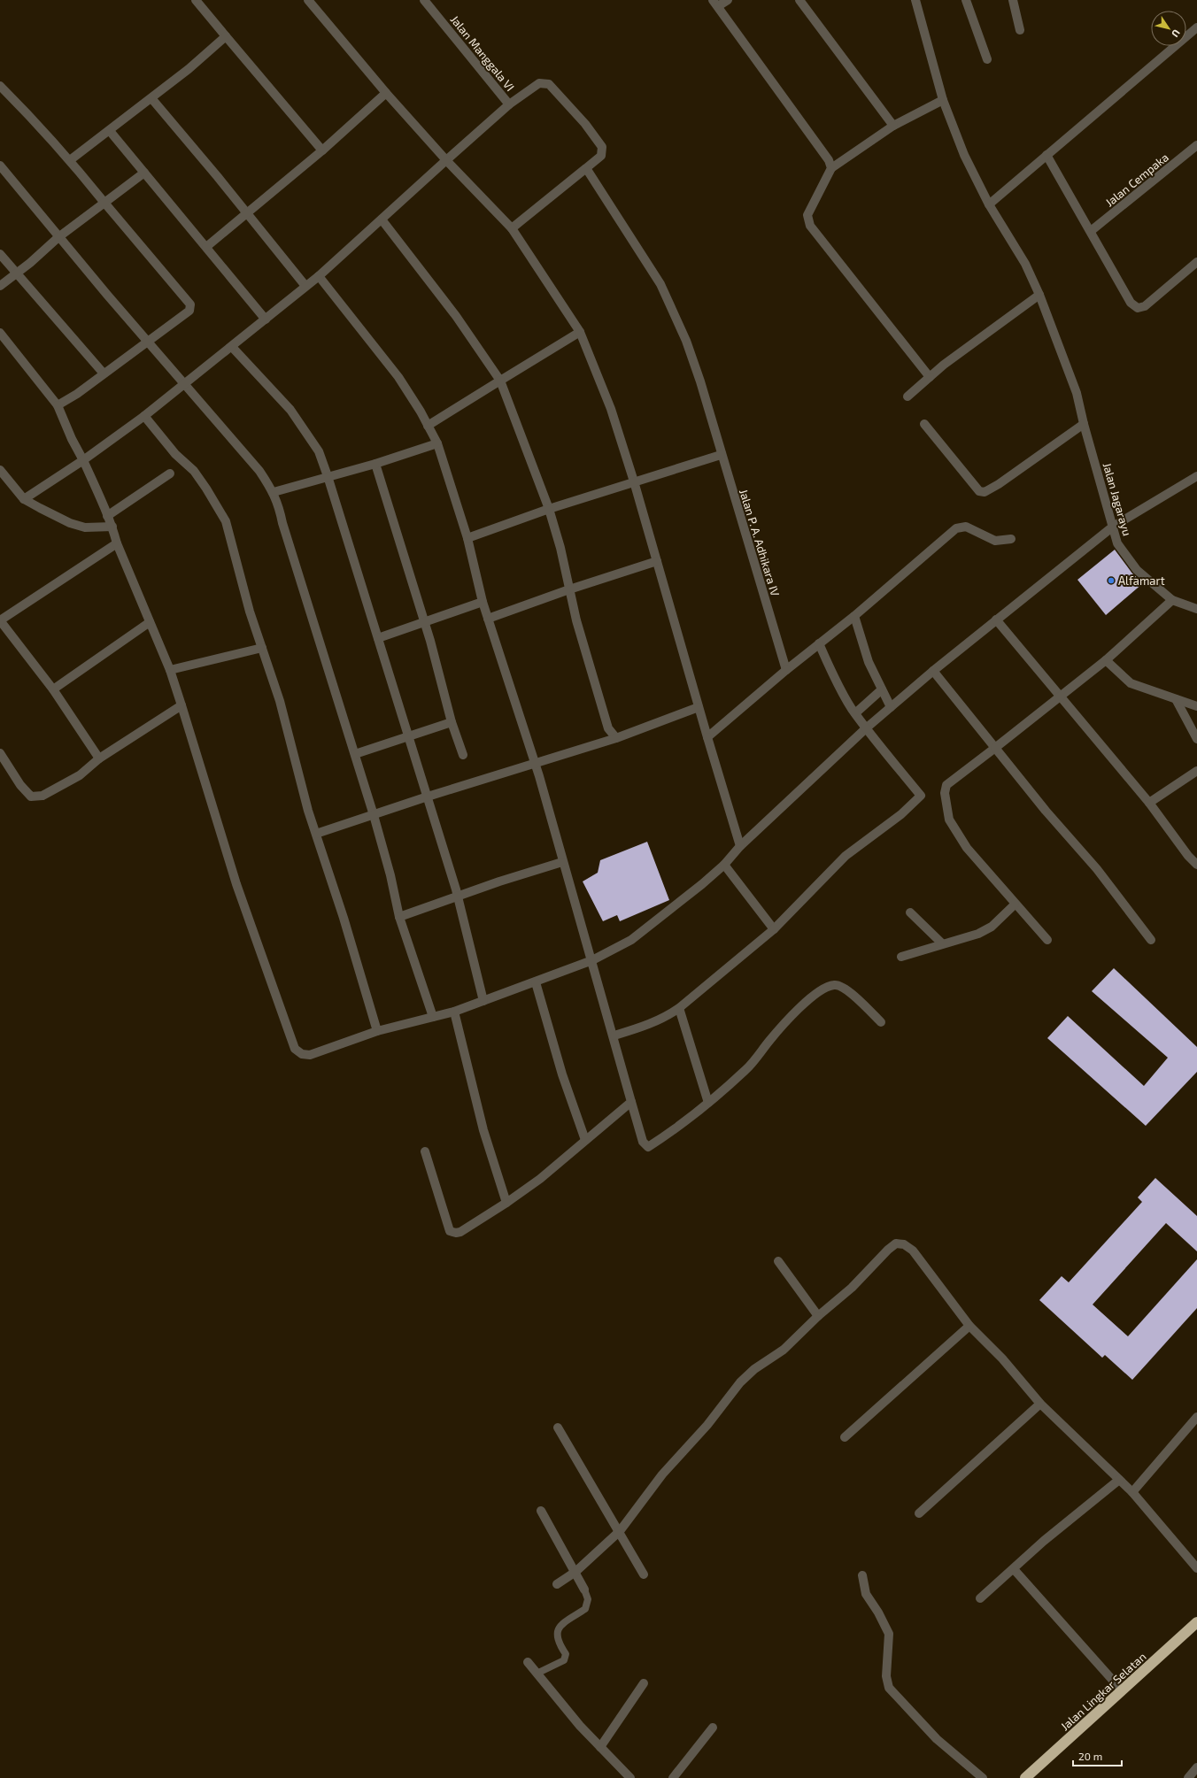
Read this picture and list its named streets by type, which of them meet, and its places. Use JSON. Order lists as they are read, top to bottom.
{
  "streets": {
    "highway": ["Jalan Lingkar Selatan"],
    "street": [
      "Jalan Manggala VI",
      "Jalan Cempaka",
      "Jalan Jagarayu",
      "Jalan P. A. Adhikara IV"
    ]
  },
  "places": ["Alfamart"],
  "scale_bar": "20 m",
  "north": "bottom right"
}
